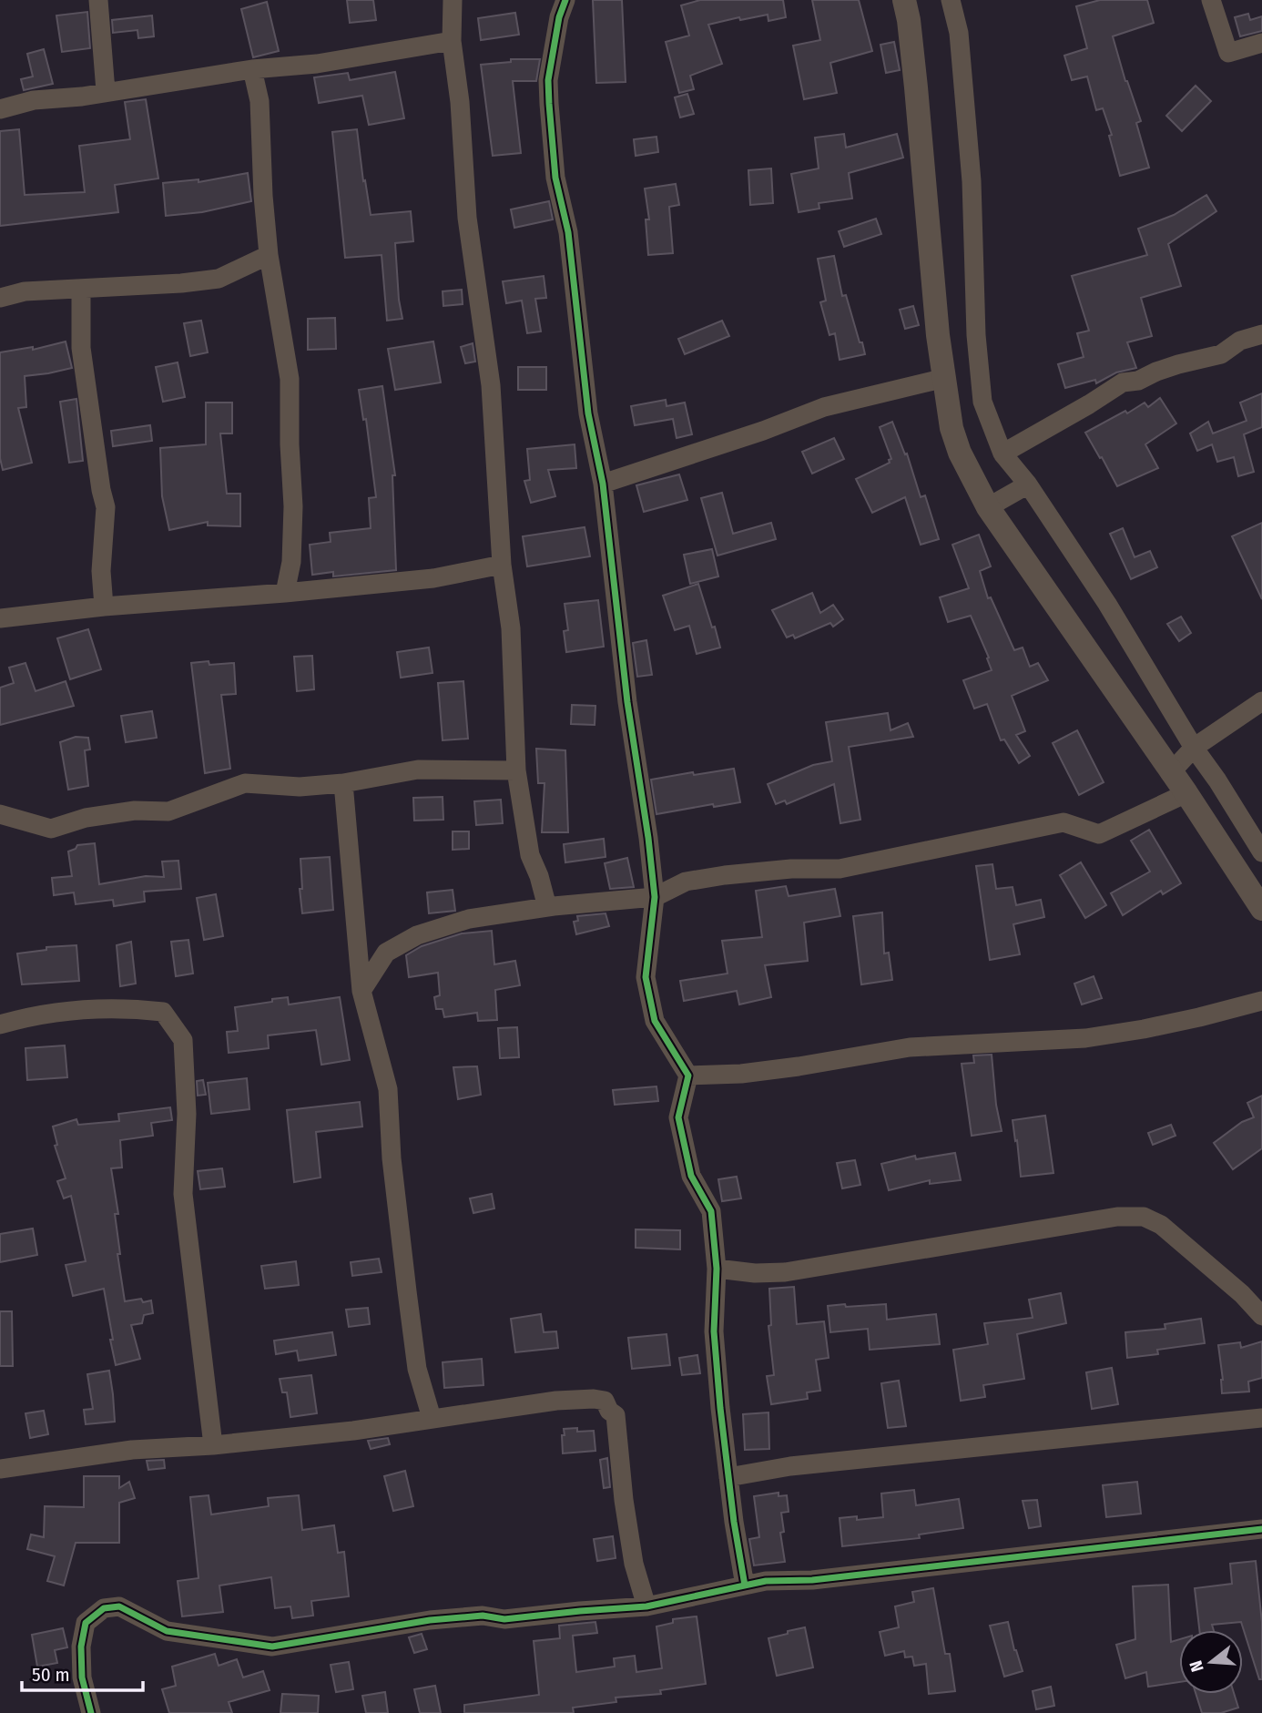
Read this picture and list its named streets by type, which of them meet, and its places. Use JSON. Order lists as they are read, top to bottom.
{
  "scale_bar": "50 m",
  "north": "left"
}
